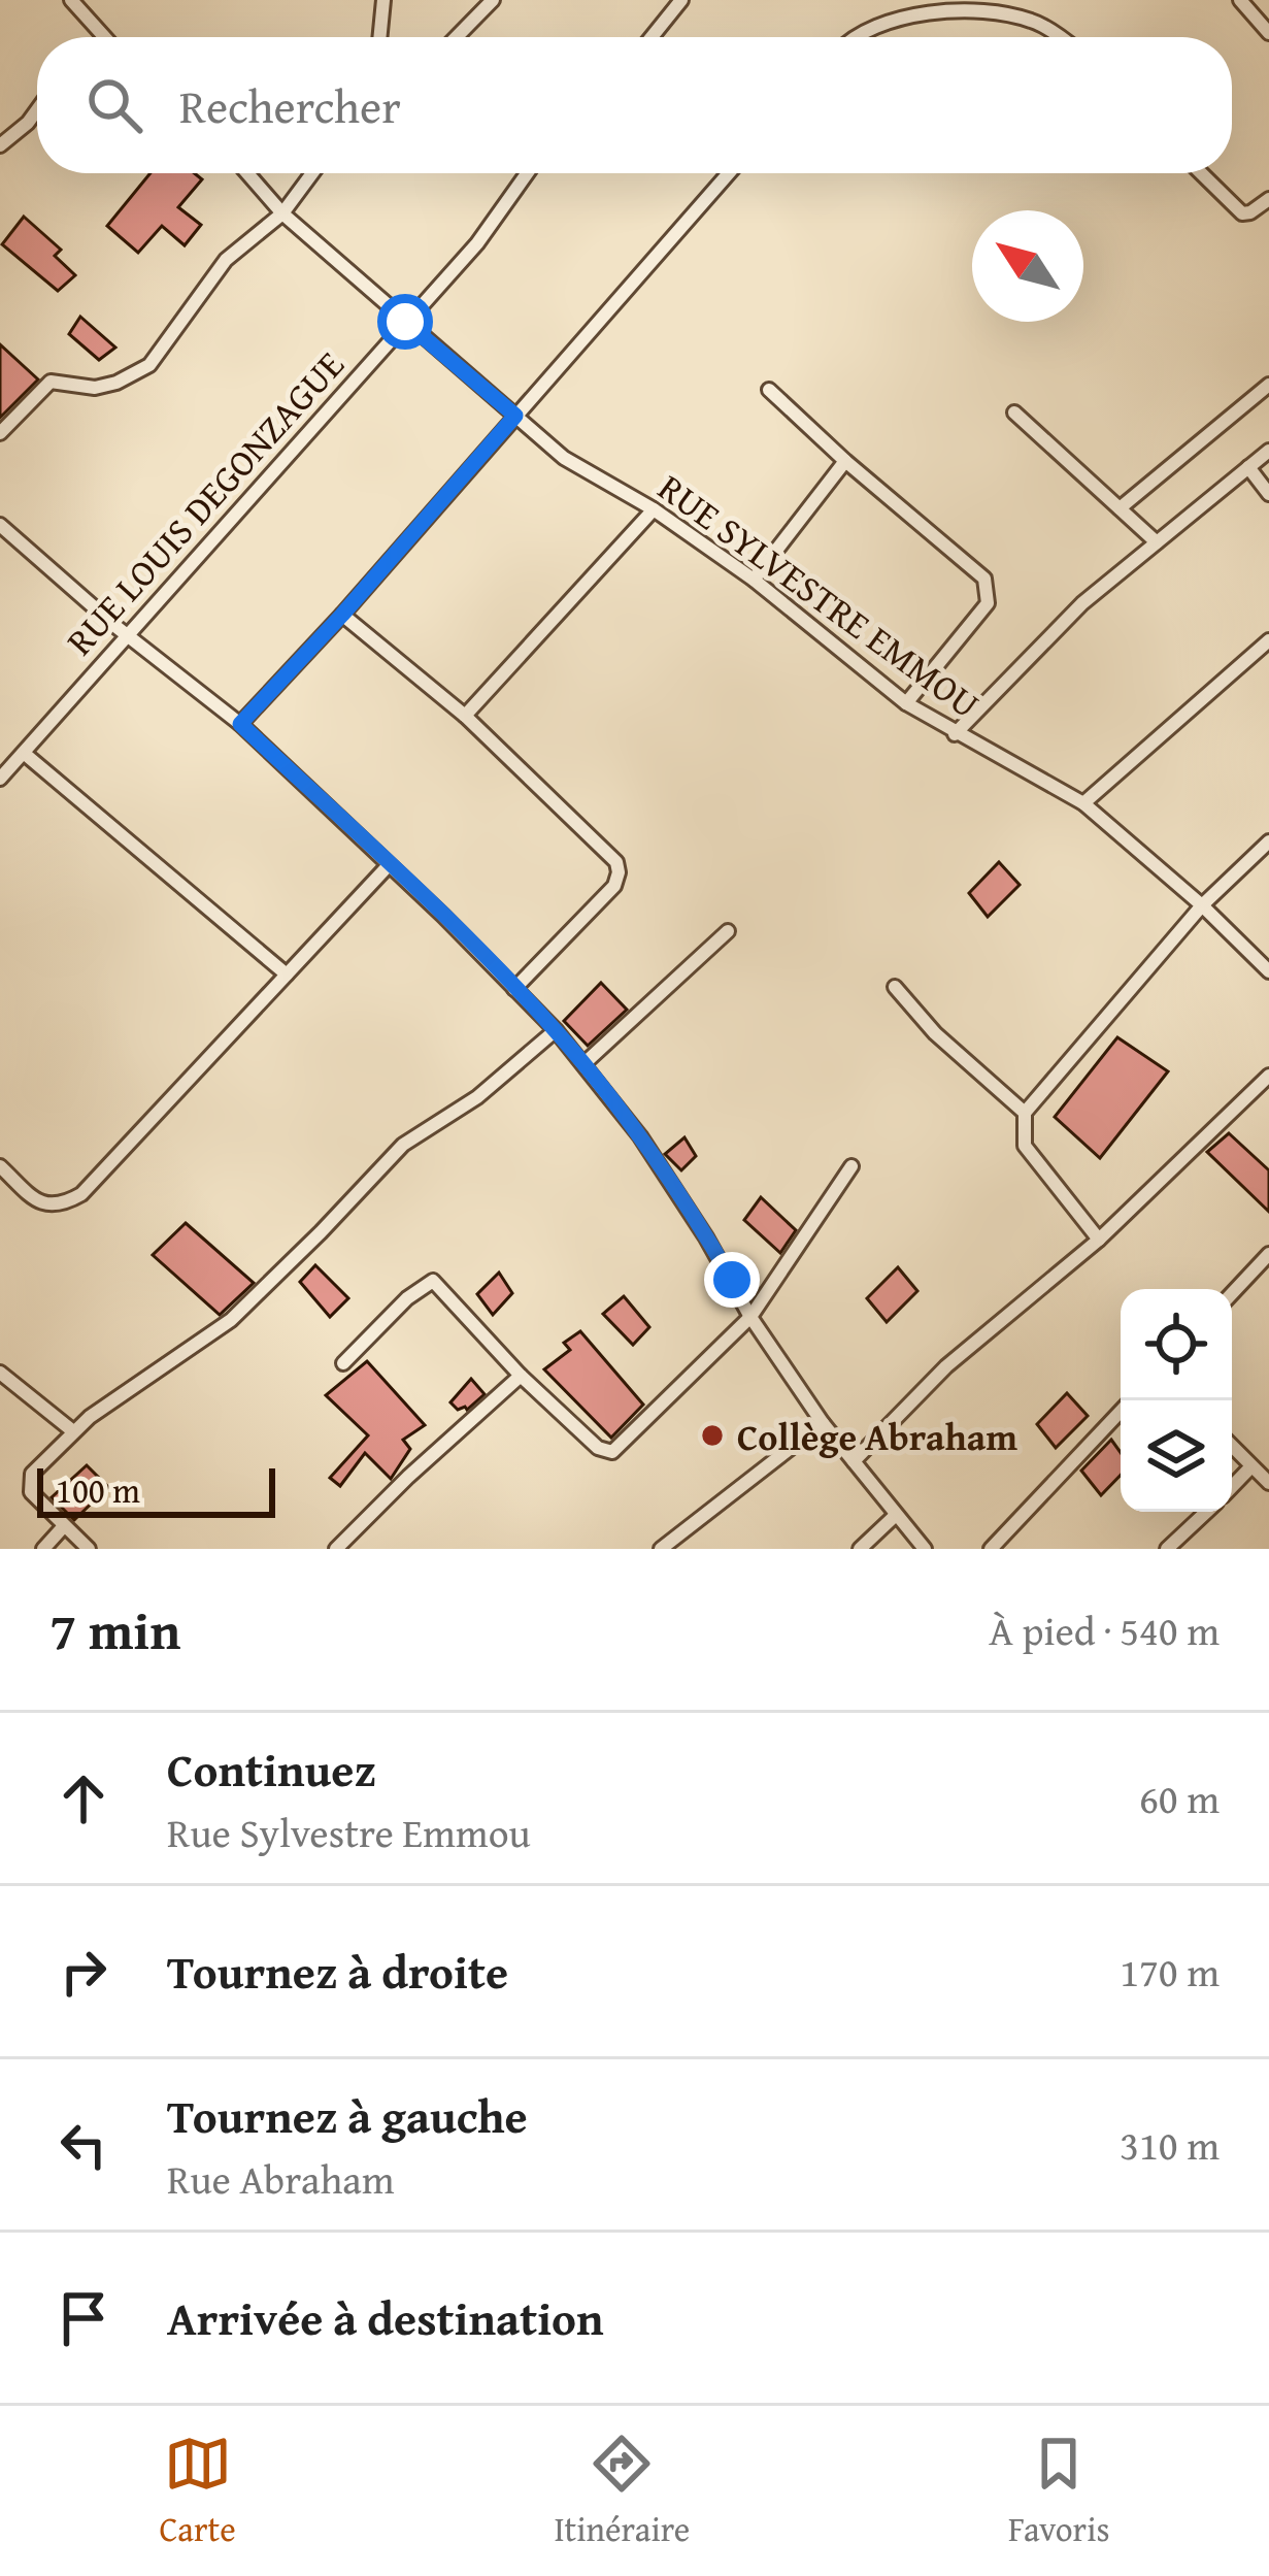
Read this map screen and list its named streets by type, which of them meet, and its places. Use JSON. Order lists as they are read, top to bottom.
{
  "streets": {
    "street": ["RUE LOUIS DEGONZAGUE", "RUE SYLVESTRE EMMOU"]
  },
  "crossings": [
    ["RUE LOUIS DEGONZAGUE", "RUE SYLVESTRE EMMOU"]
  ],
  "places": ["Collège Abraham"],
  "scale_bar": "100 m",
  "north": "top left",
  "page": {
    "search": "Rechercher",
    "scale": "100 m",
    "heading": ["7 min", "À pied · 540 m"],
    "list": [
      ["Continuez", "Rue Sylvestre Emmou", "60 m"],
      ["Tournez à droite", "170 m"],
      ["Tournez à gauche", "Rue Abraham", "310 m"],
      "Arrivée à destination"
    ],
    "nav": ["Carte", "Itinéraire", "Favoris"]
  }
}
